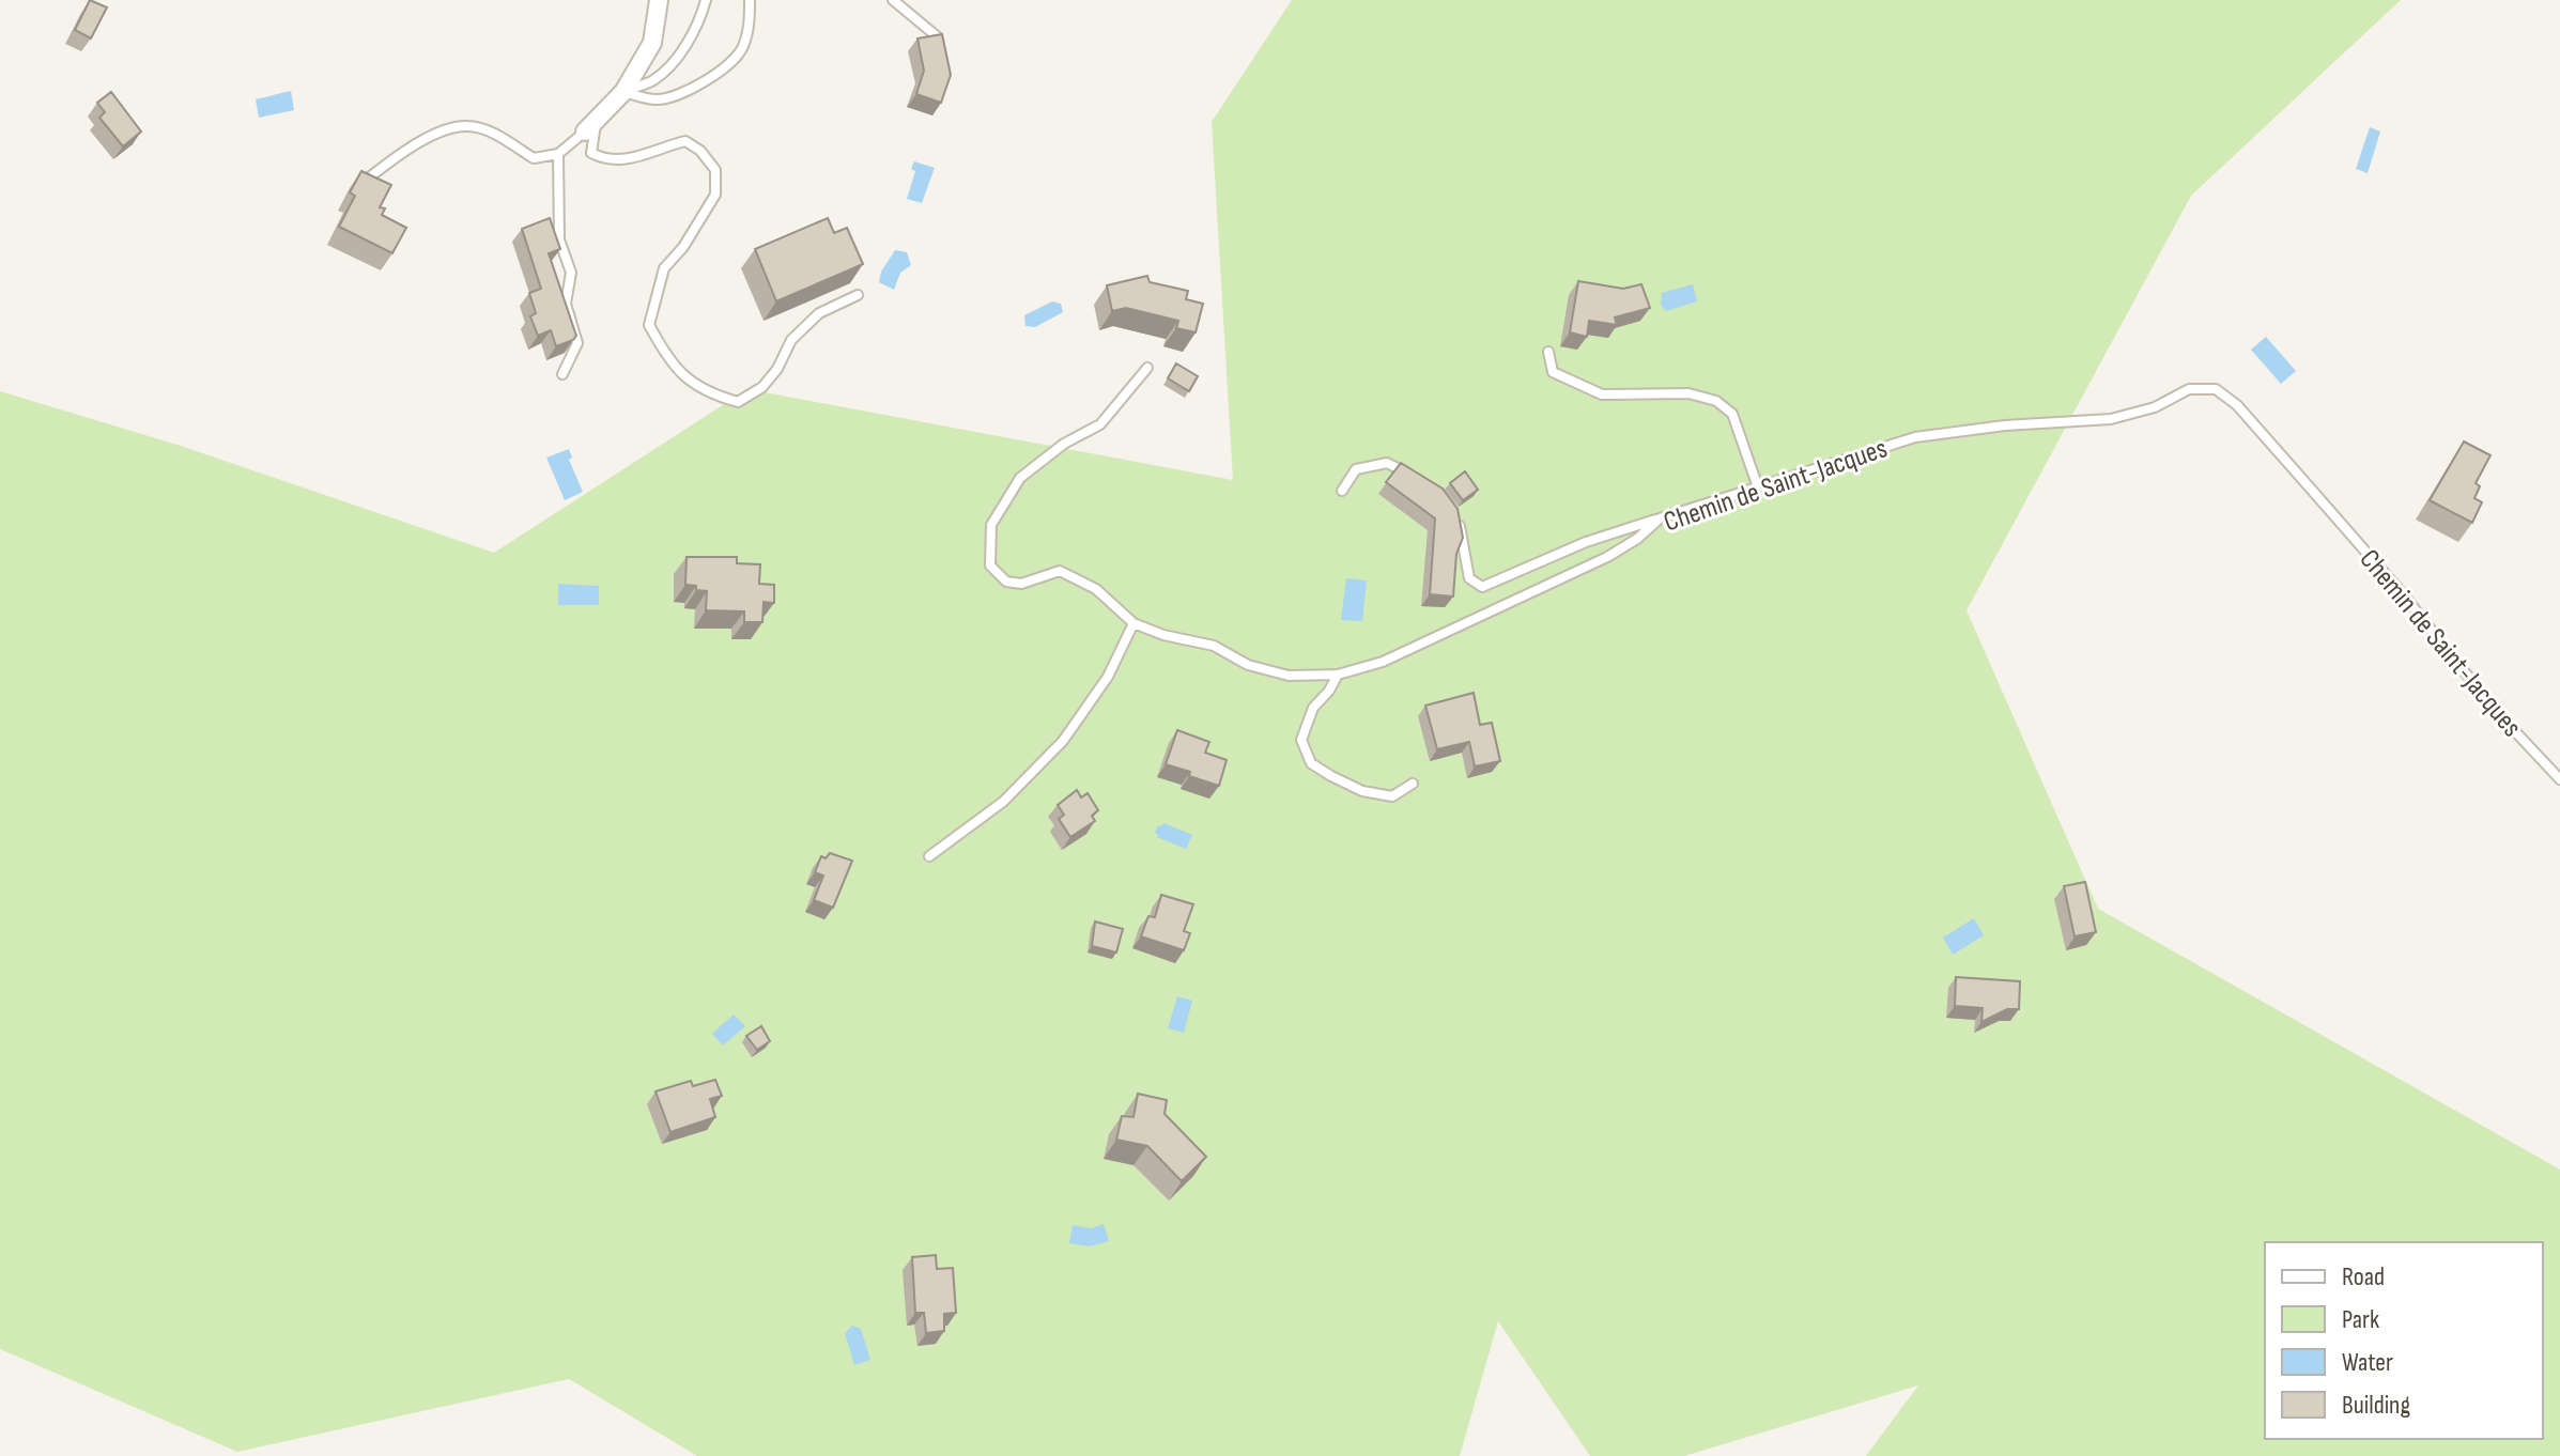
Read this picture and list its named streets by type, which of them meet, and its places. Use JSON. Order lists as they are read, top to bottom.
{
  "streets": {
    "lane": ["Chemin de Saint-Jacques"]
  },
  "legend": [
    "Road",
    "Park",
    "Water",
    "Building"
  ]
}
